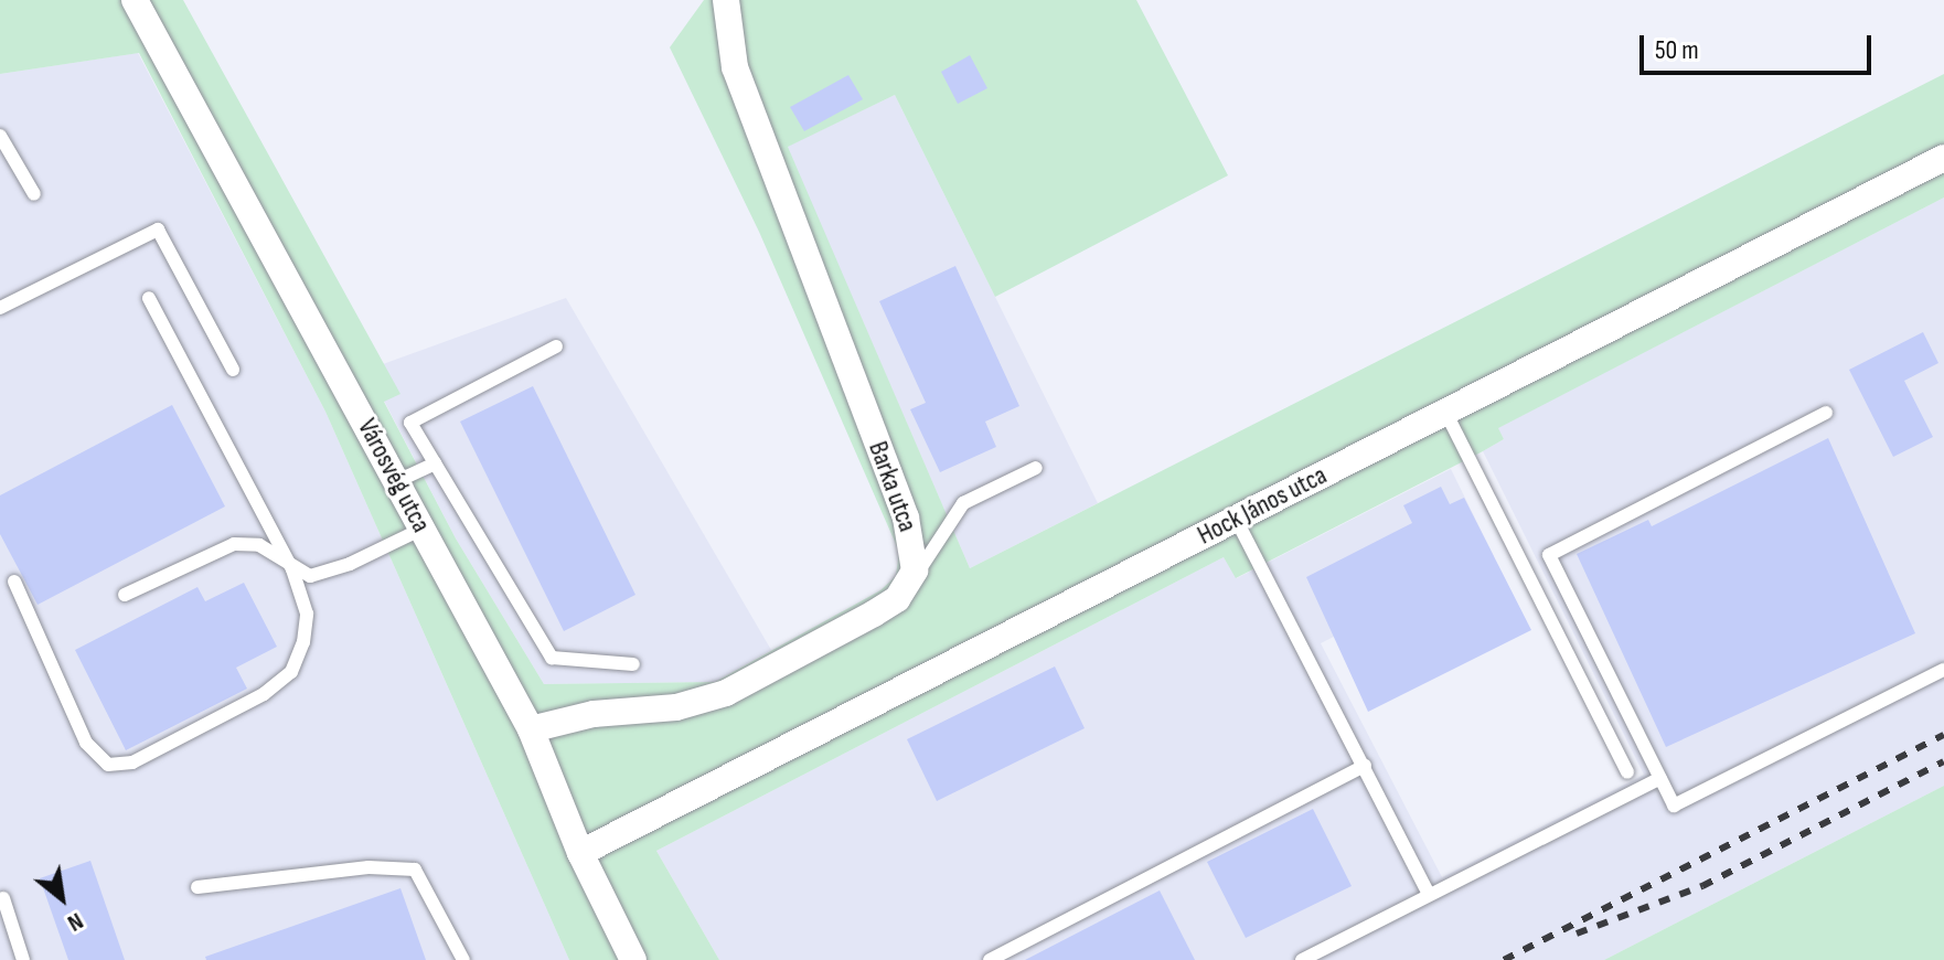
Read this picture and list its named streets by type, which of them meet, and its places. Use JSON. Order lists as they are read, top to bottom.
{
  "streets": {
    "street": ["Városvég utca", "Barka utca", "Hock János utca"]
  },
  "crossings": [
    ["Városvég utca", "Hock János utca"]
  ],
  "scale_bar": "50 m",
  "north": "bottom right"
}
